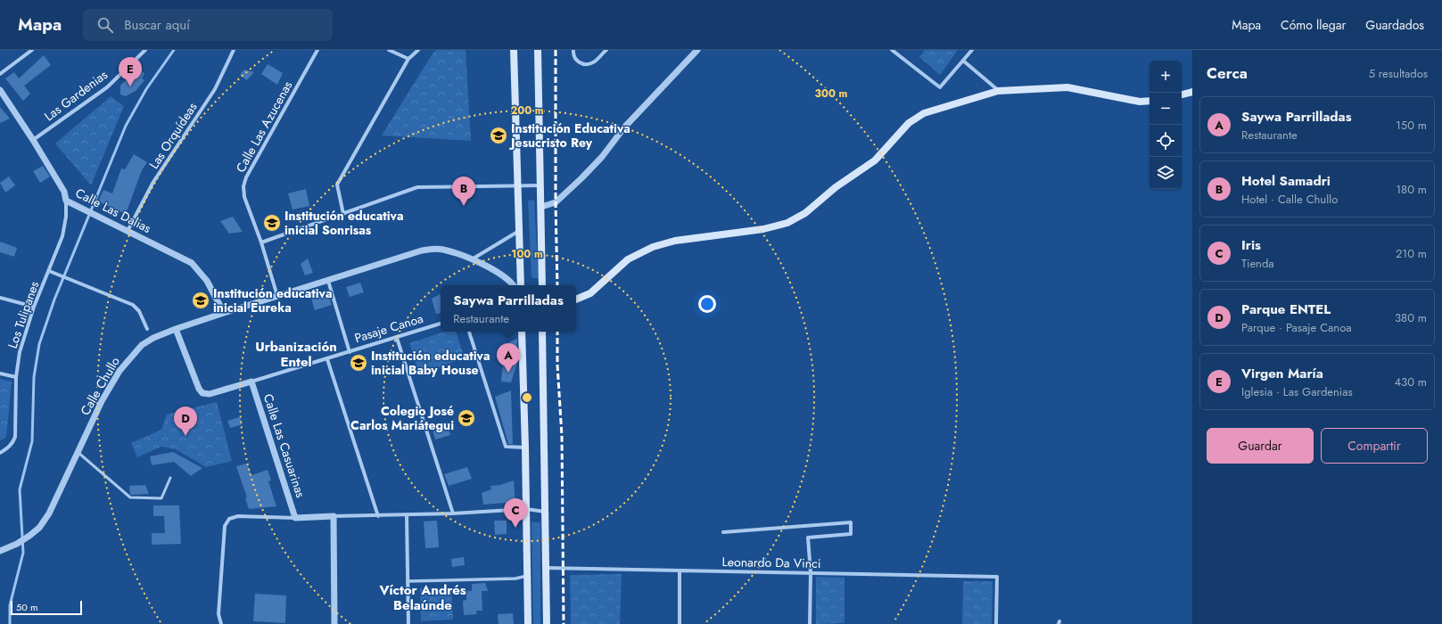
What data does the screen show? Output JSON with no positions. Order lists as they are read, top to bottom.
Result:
{
  "streets": {
    "street": [
      "Las Gardenias",
      "Calle Las Azucenas",
      "Las Orquídeas",
      "Calle Las Dalias",
      "Los Tulipanes",
      "Pasaje Canoa",
      "Calle Chullo",
      "Calle Las Casuarinas",
      "Leonardo Da Vinci"
    ]
  },
  "crossings": [
    ["Las Gardenias", "Calle Las Dalias"],
    ["Calle Las Azucenas", "Calle Chullo"],
    ["Las Orquídeas", "Calle Las Dalias"],
    ["Calle Las Dalias", "Los Tulipanes"],
    ["Calle Las Dalias", "Calle Chullo"],
    ["Pasaje Canoa", "Calle Chullo"],
    ["Pasaje Canoa", "Calle Las Casuarinas"]
  ],
  "districts": ["Urbanización Entel", "Víctor Andrés Belaúnde"],
  "places": {
    "school or university": [
      "Institución Educativa Jesucristo Rey",
      "Institución educativa inicial Sonrisas",
      "Institución educativa inicial Eureka",
      "Institución educativa inicial Baby House",
      "Colegio José Carlos Mariátegui"
    ]
  },
  "scale_bar": "50 m",
  "page": {
    "header": "Mapa",
    "search": "Buscar aquí",
    "nav": ["Mapa", "Cómo llegar", "Guardados"],
    "heading": ["Cerca", "5 resultados"],
    "pins": [
      "E",
      "B",
      "A",
      "D",
      "C"
    ],
    "map_buttons": ["+", "−"],
    "list": [
      {
        "mark": "A",
        "name": "Saywa Parrilladas",
        "note": "Restaurante",
        "value": "150 m"
      },
      {
        "mark": "B",
        "name": "Hotel Samadri",
        "note": "Hotel · Calle Chullo",
        "value": "180 m"
      },
      {
        "mark": "C",
        "name": "Iris",
        "note": "Tienda",
        "value": "210 m"
      },
      {
        "mark": "D",
        "name": "Parque ENTEL",
        "note": "Parque · Pasaje Canoa",
        "value": "380 m"
      },
      {
        "mark": "E",
        "name": "Virgen María",
        "note": "Iglesia · Las Gardenias",
        "value": "430 m"
      }
    ],
    "popup": ["Saywa Parrilladas", "Restaurante"],
    "buttons": ["Guardar", "Compartir"],
    "scale": "50 m"
  },
  "rings": ["300 m", "200 m", "100 m"]
}
